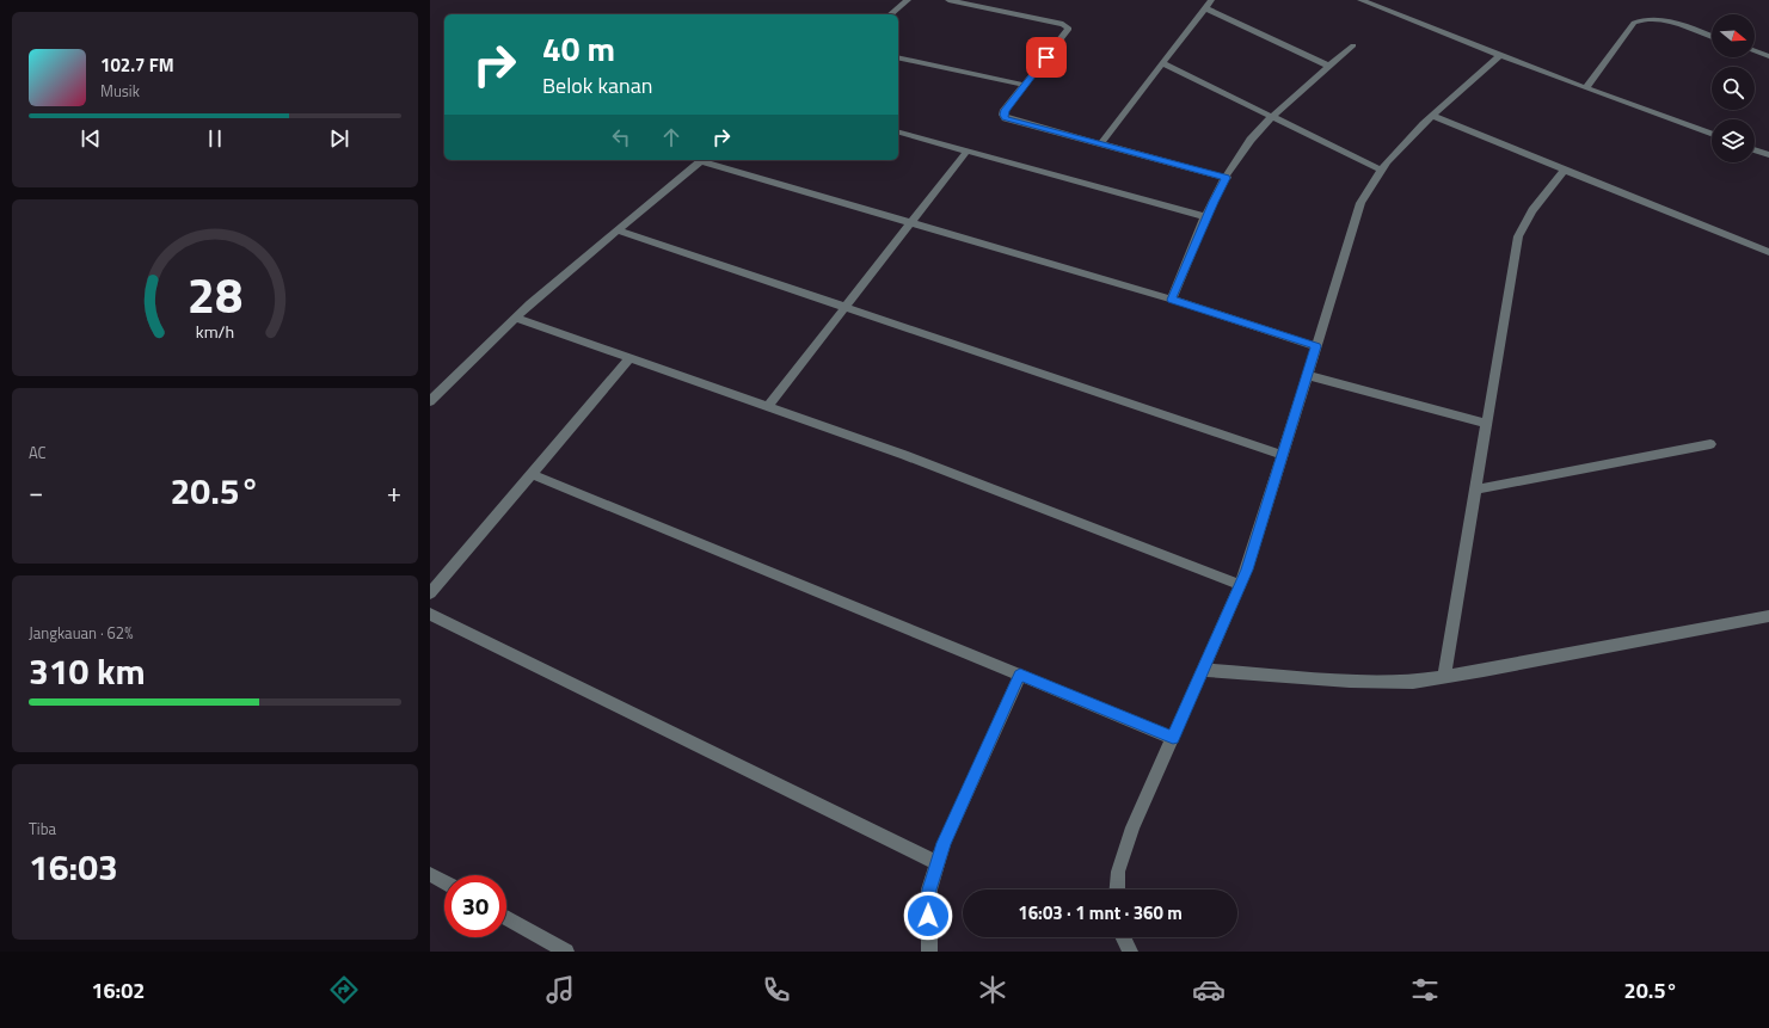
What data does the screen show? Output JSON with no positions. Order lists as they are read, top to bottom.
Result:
{
  "north": "right",
  "page": {
    "turn": ["40 m", "Belok kanan"],
    "song": ["102.7 FM", "Musik"],
    "tile": [
      "AC",
      ["Jangkauan · 62%", "310 km"],
      ["Tiba", "16:03"]
    ],
    "heat": ["−", "20.5°", "+"],
    "limit": "30",
    "trip": "16:03 · 1 mnt · 360 m",
    "tabs": ["16:02", "20.5°"],
    "gauge": ["28", "km/h"]
  }
}
